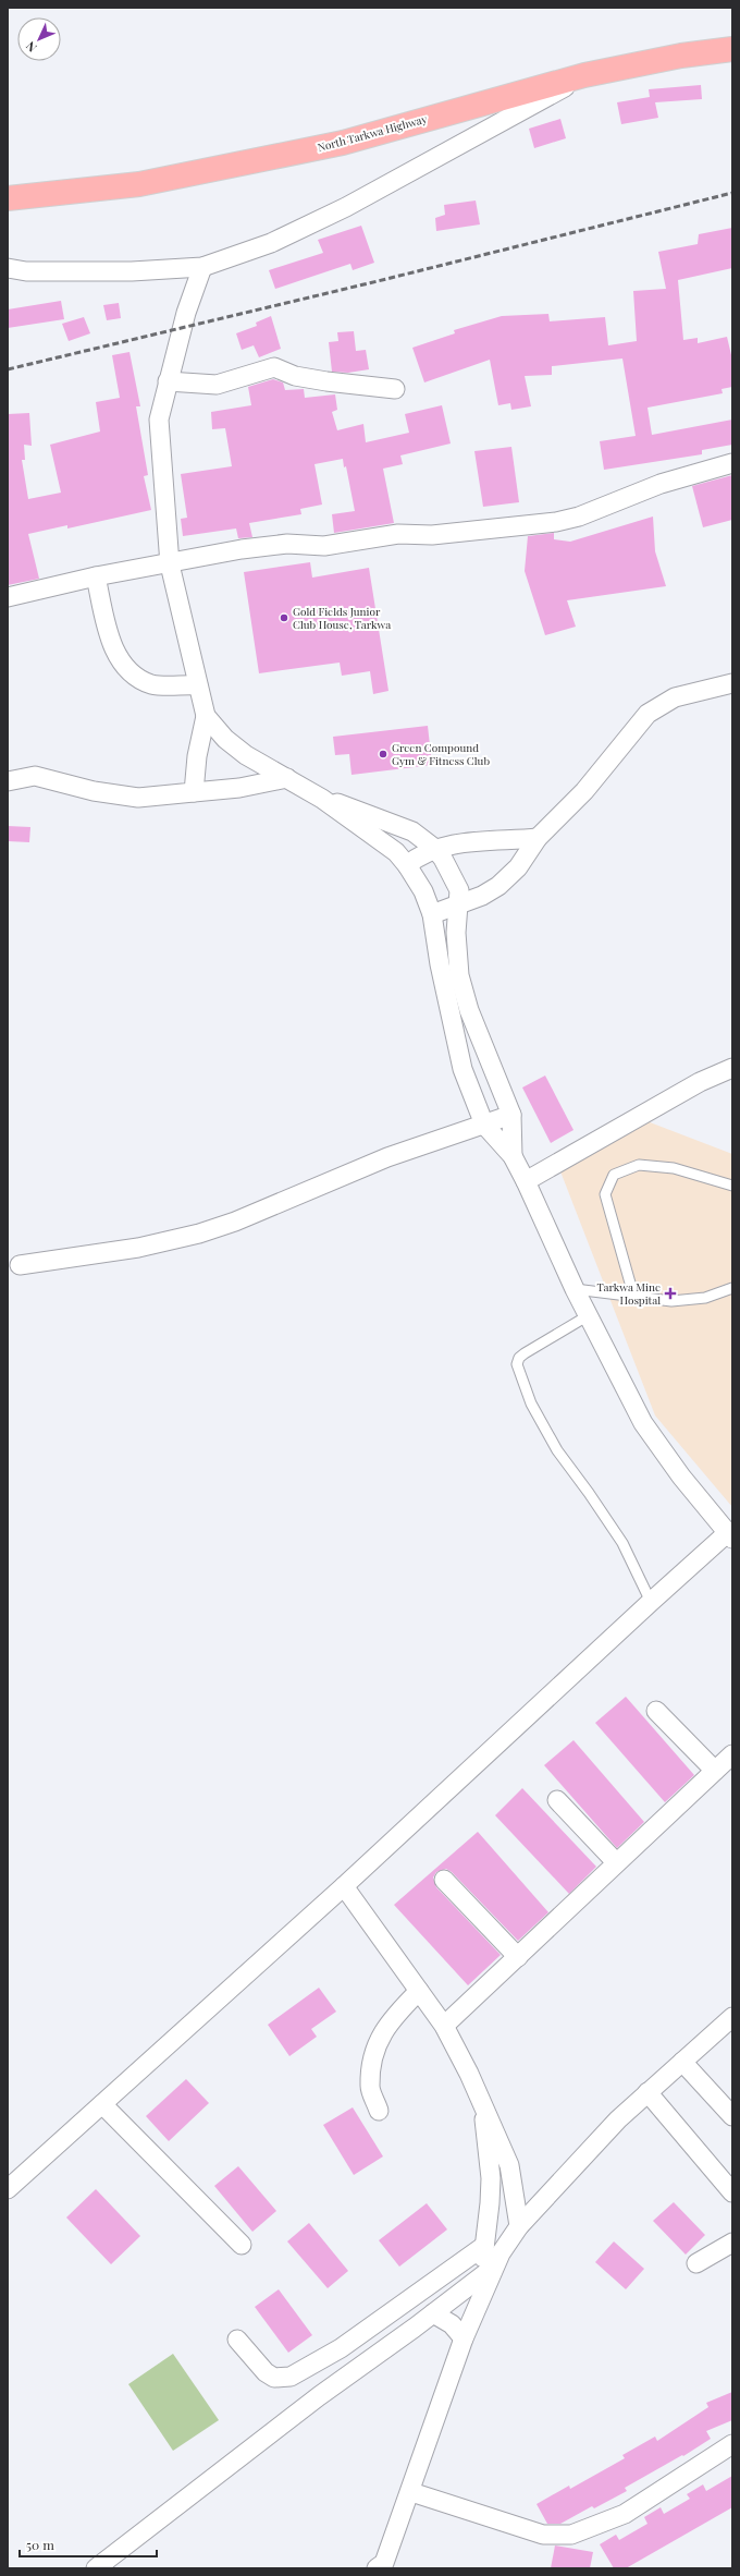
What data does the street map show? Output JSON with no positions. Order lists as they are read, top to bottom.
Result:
{
  "streets": {
    "main road": ["North Tarkwa Highway"]
  },
  "places": {
    "other": ["Gold Fields Junior Club House, Tarkwa", "Green Compound Gym & Fitness Club"],
    "health": ["Tarkwa Mine Hospital"]
  },
  "scale_bar": "50 m",
  "north": "bottom left"
}
